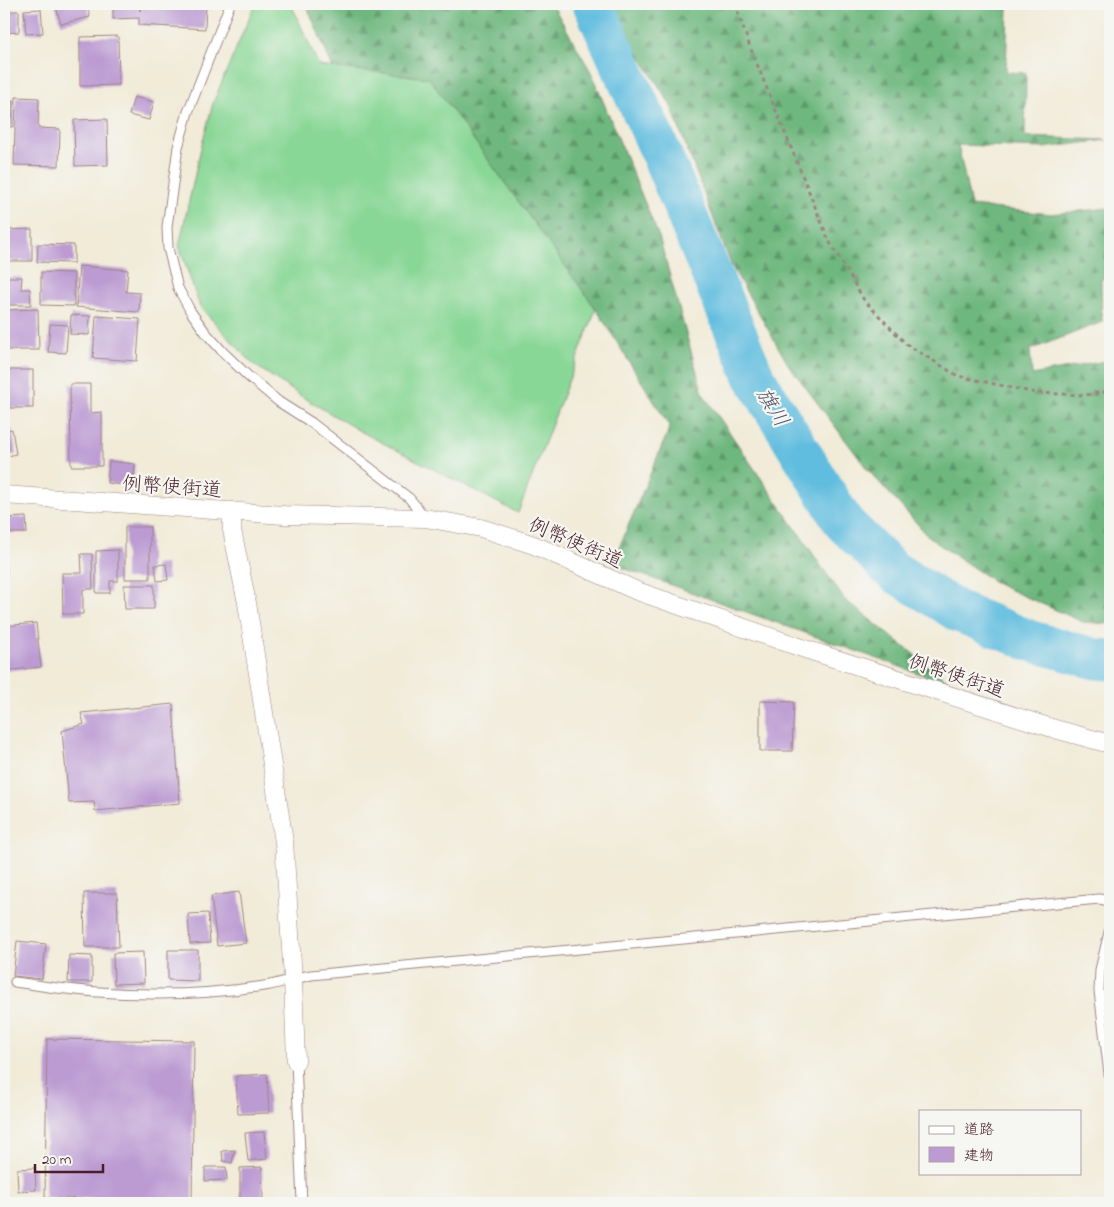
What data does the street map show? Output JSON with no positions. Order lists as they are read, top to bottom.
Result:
{
  "streets": {
    "street": ["例幣使街道"]
  },
  "water": ["旗川"],
  "legend": ["道路", "建物"],
  "scale_bar": "20 m"
}
